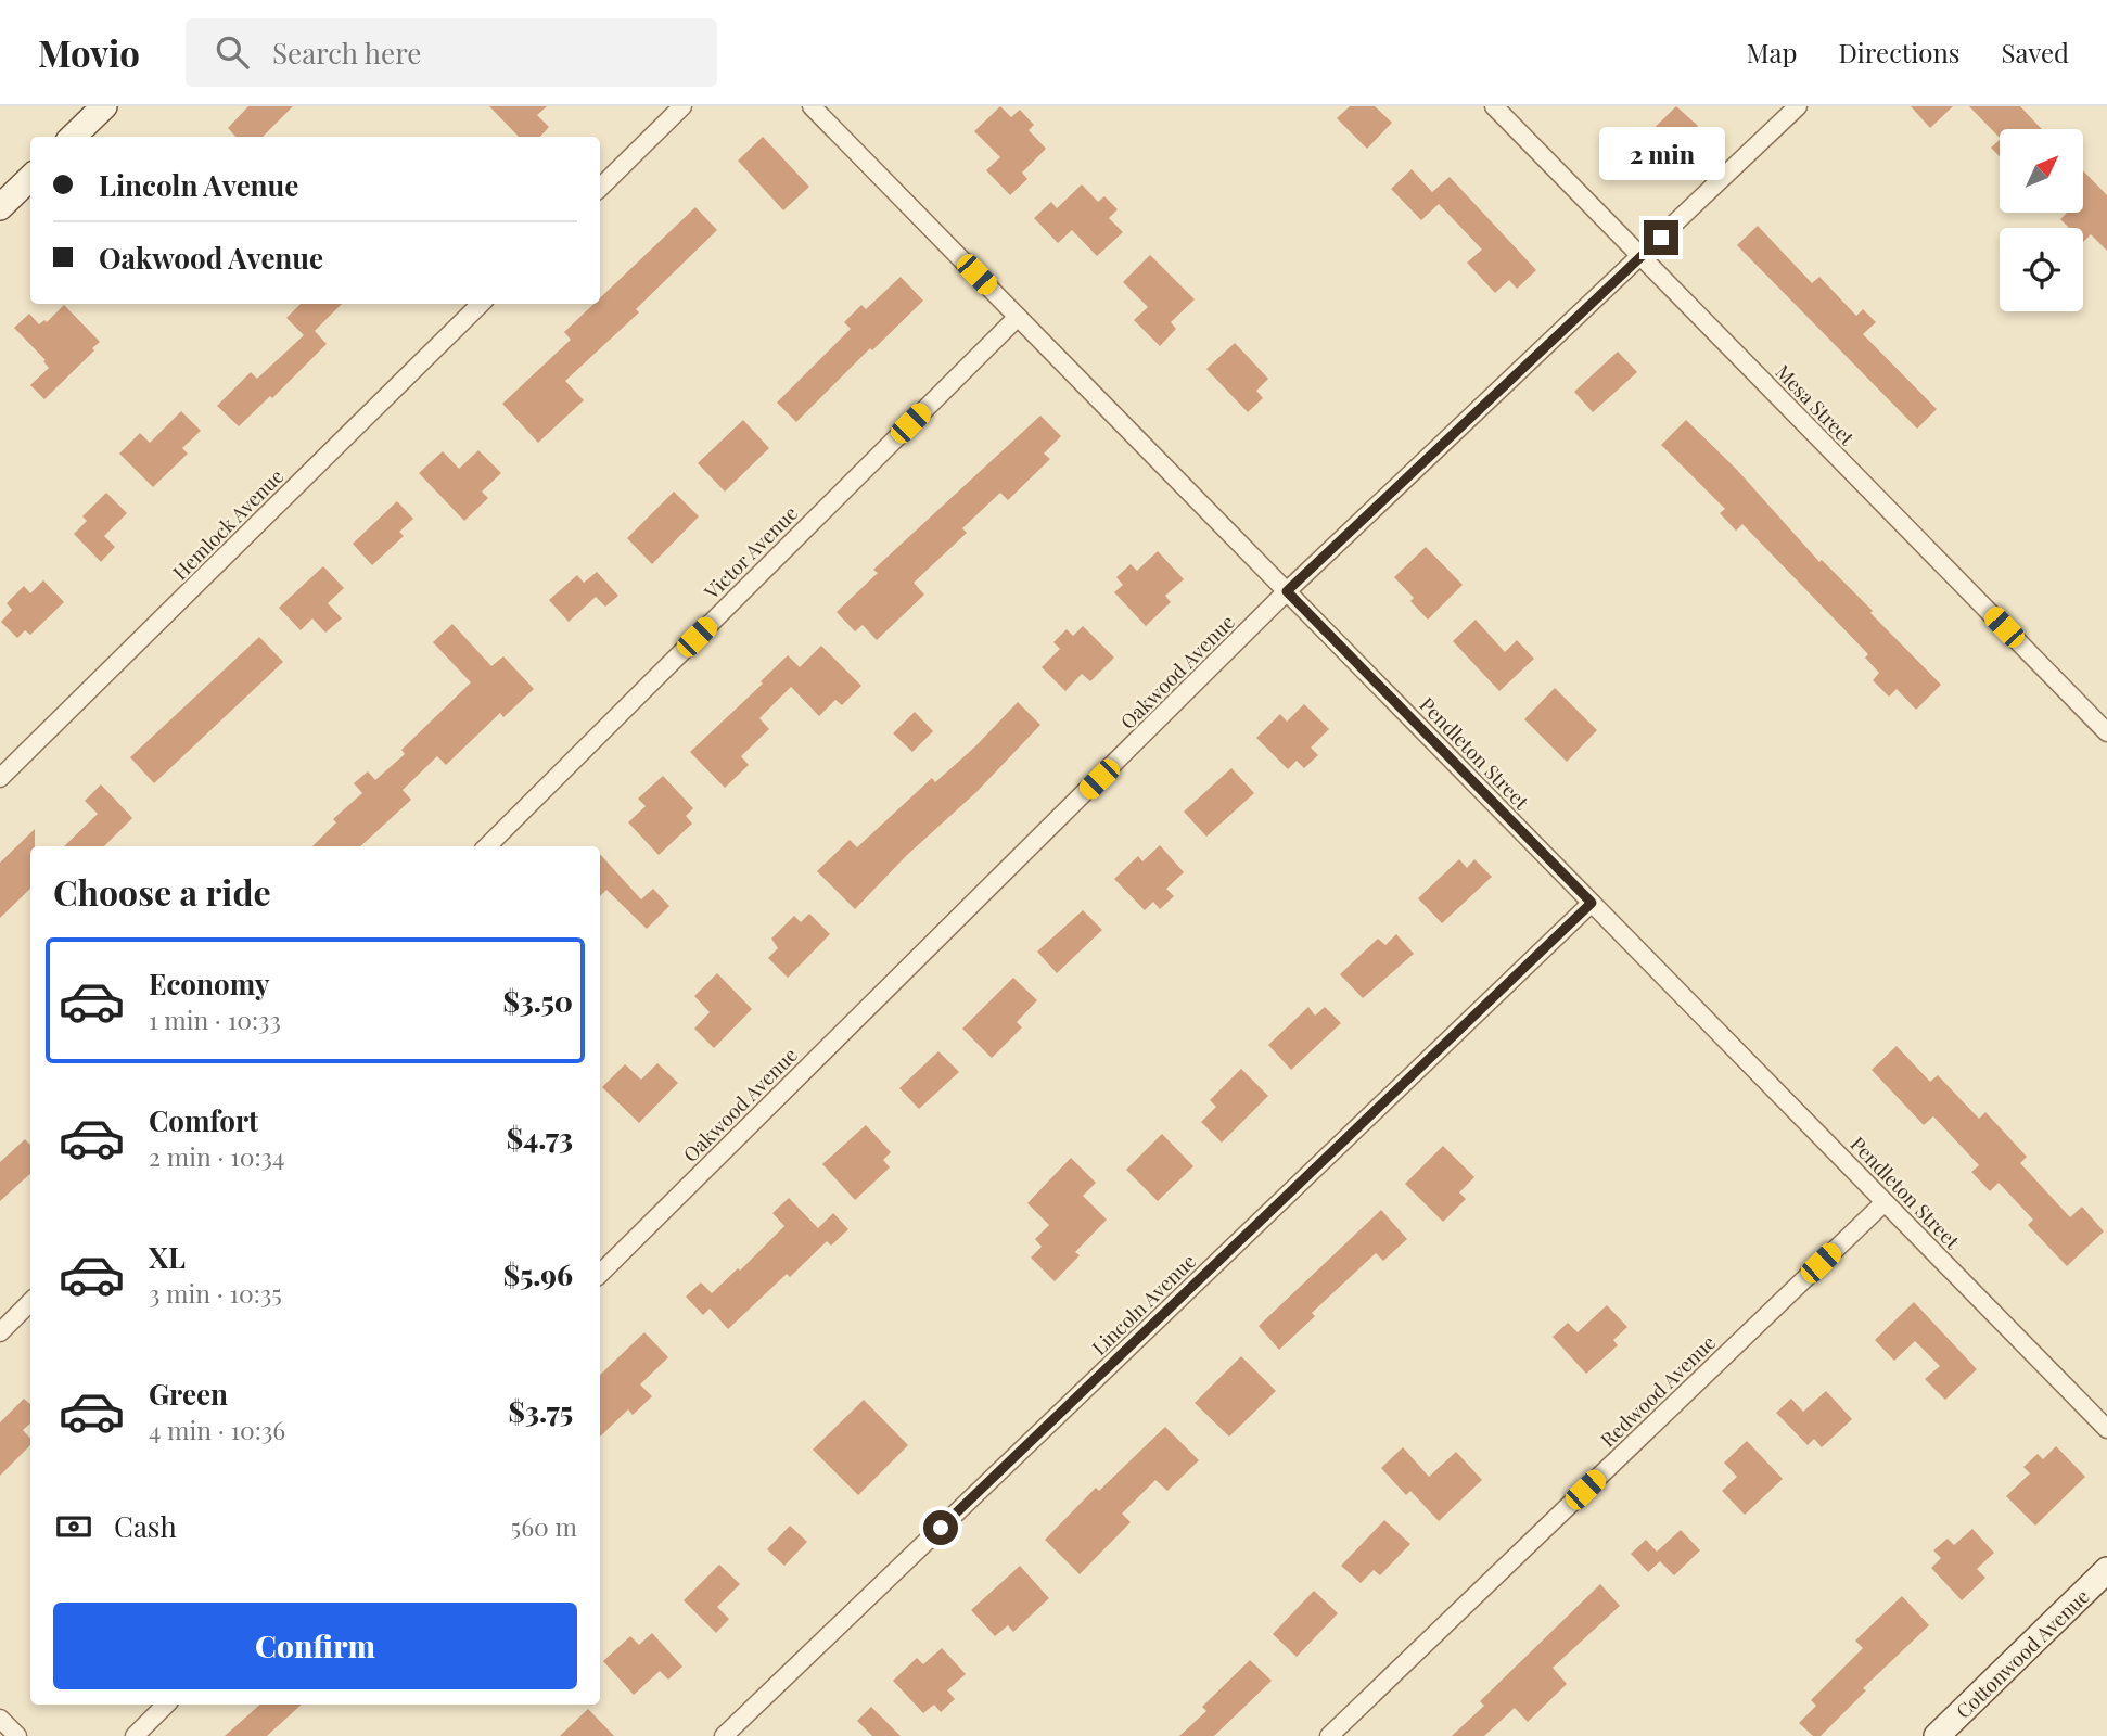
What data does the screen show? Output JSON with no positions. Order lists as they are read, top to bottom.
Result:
{
  "streets": {
    "street": [
      "Mesa Street",
      "Hemlock Avenue",
      "Victor Avenue",
      "Oakwood Avenue",
      "Pendleton Street",
      "Lincoln Avenue",
      "Redwood Avenue",
      "Cottonwood Avenue"
    ]
  },
  "crossings": [
    ["Mesa Street", "Oakwood Avenue"],
    ["Victor Avenue", "Pendleton Street"],
    ["Oakwood Avenue", "Pendleton Street"],
    ["Pendleton Street", "Lincoln Avenue"],
    ["Pendleton Street", "Redwood Avenue"]
  ],
  "north": "top right",
  "page": {
    "header": "Movio",
    "search": "Search here",
    "nav": ["Map", "Directions", "Saved"],
    "bubble": "2 min",
    "banner": ["Lincoln Avenue", "Oakwood Avenue"],
    "heading": "Choose a ride",
    "list": [
      {
        "name": "Economy",
        "note": "1 min · 10:33",
        "value": "$3.50"
      },
      {
        "name": "Comfort",
        "note": "2 min · 10:34",
        "value": "$4.73"
      },
      {
        "name": "XL",
        "note": "3 min · 10:35",
        "value": "$5.96"
      },
      {
        "name": "Green",
        "note": "4 min · 10:36",
        "value": "$3.75"
      }
    ],
    "pay": ["Cash", "560 m"],
    "buttons": "Confirm"
  }
}
